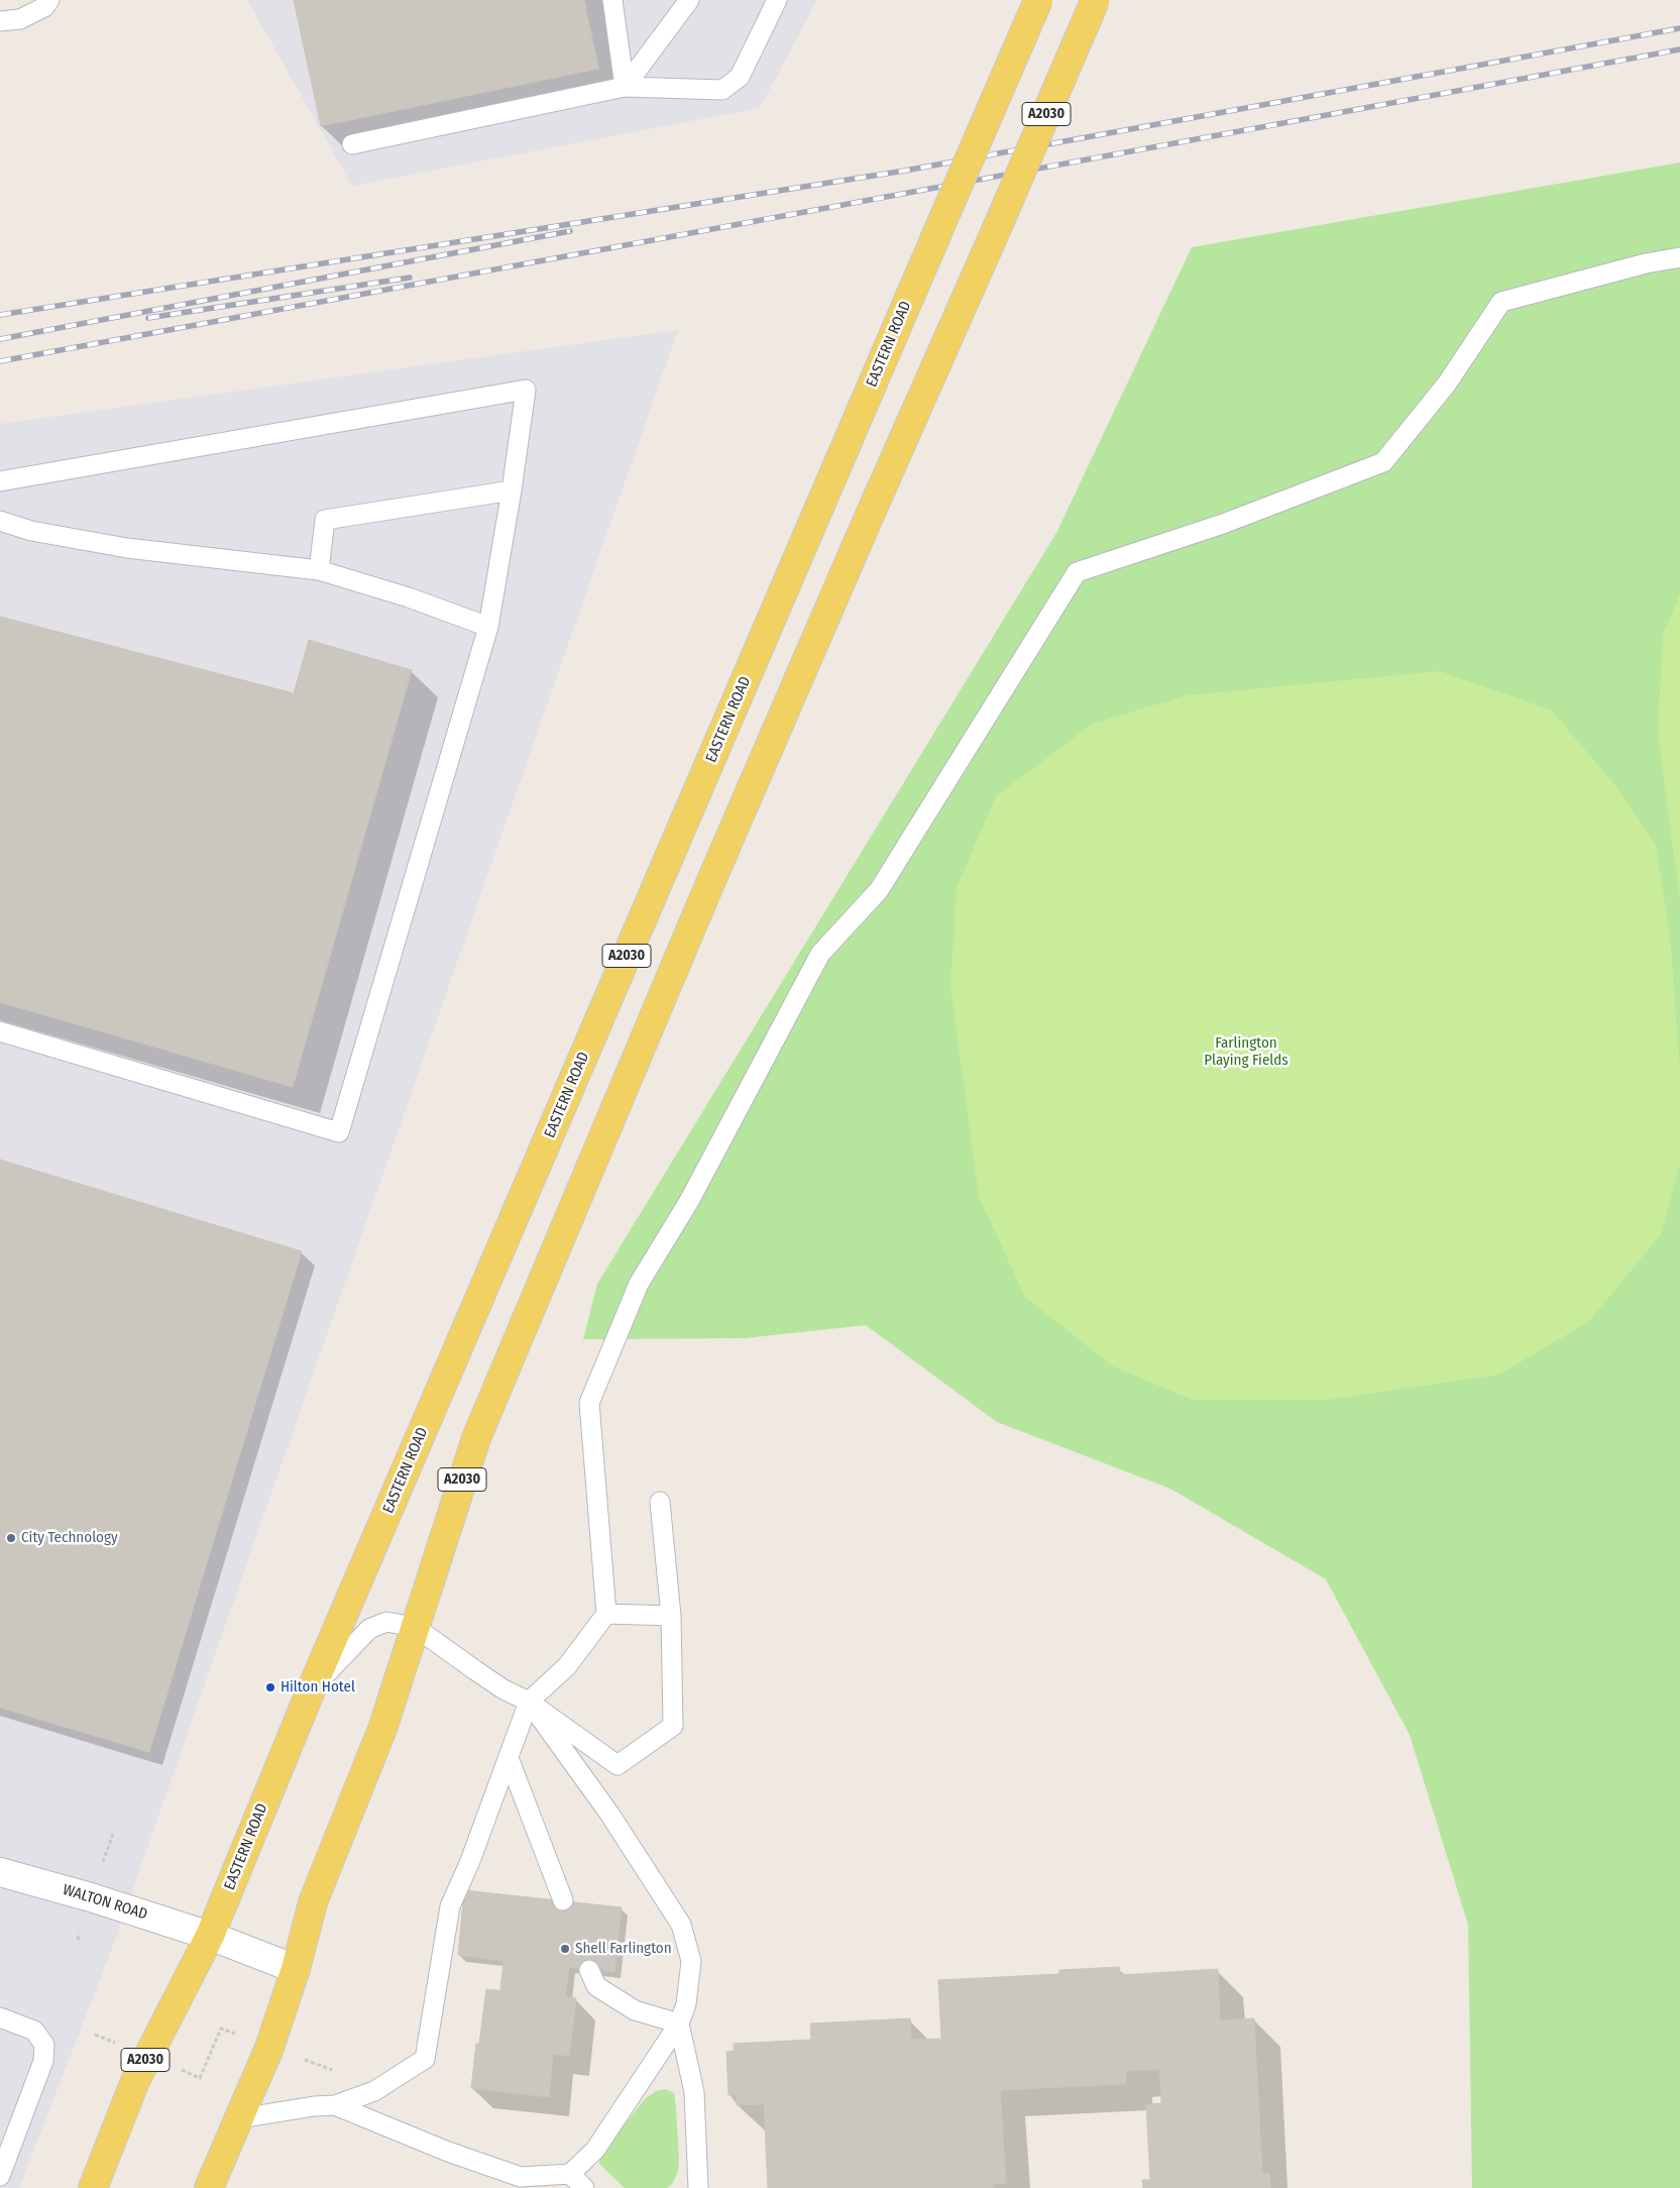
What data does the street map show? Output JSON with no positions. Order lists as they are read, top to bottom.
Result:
{
  "streets": {
    "main road": ["A2030", "EASTERN ROAD"],
    "street": ["WALTON ROAD"]
  },
  "crossings": [
    ["A2030", "WALTON ROAD"],
    ["EASTERN ROAD", "WALTON ROAD"]
  ],
  "parks": ["Farlington Playing Fields"],
  "places": ["City Technology", "Hilton Hotel", "Shell Farlington"]
}
